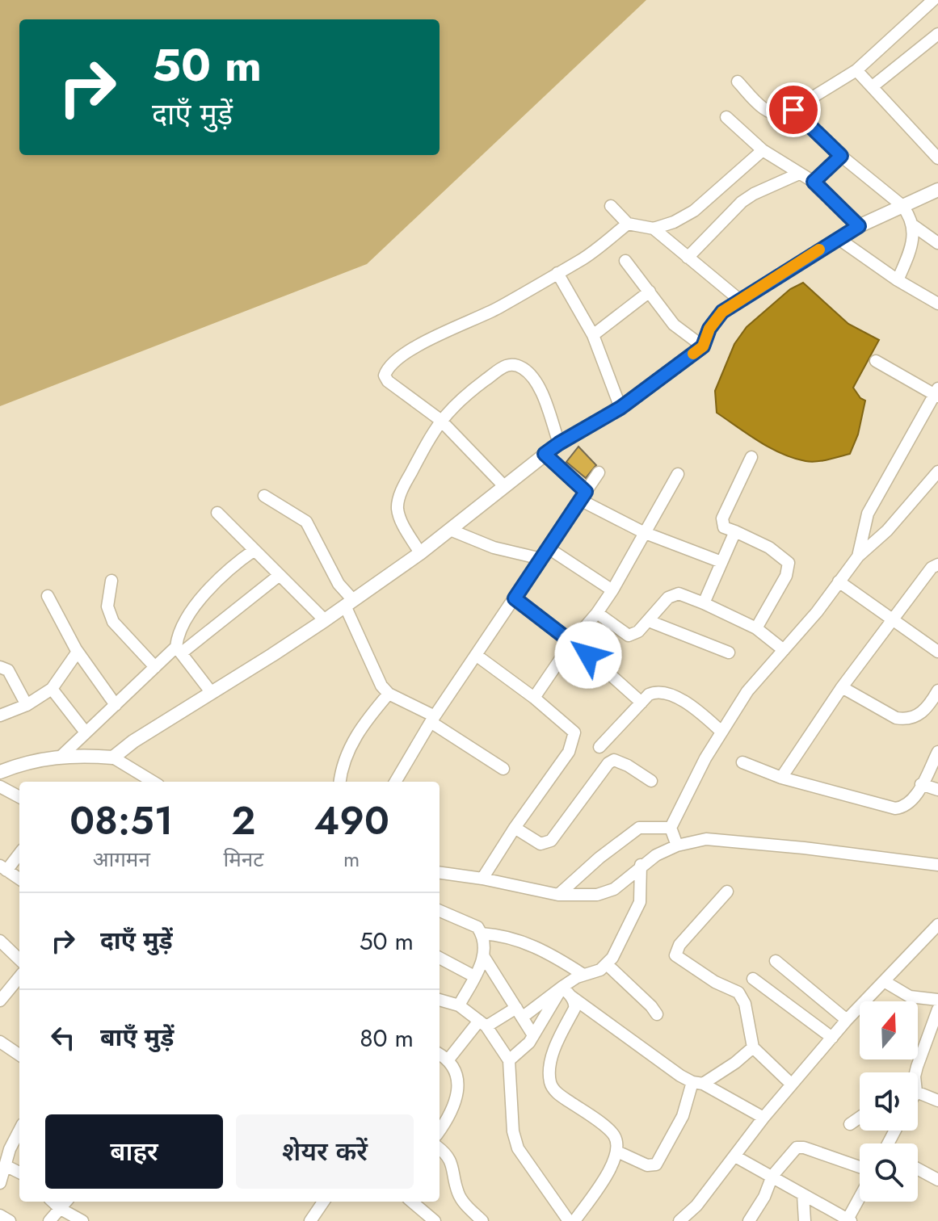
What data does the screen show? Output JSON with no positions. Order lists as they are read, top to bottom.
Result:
{
  "north": "top",
  "page": {
    "turn": ["50 m", "दाएँ मुड़ें"],
    "eta": [
      "08:51",
      "आगमन",
      "2",
      "मिनट",
      "490",
      "m"
    ],
    "list": [
      {
        "name": "दाएँ मुड़ें",
        "value": "50 m"
      },
      {
        "name": "बाएँ मुड़ें",
        "value": "80 m"
      }
    ],
    "buttons": ["बाहर", "शेयर करें"]
  }
}
